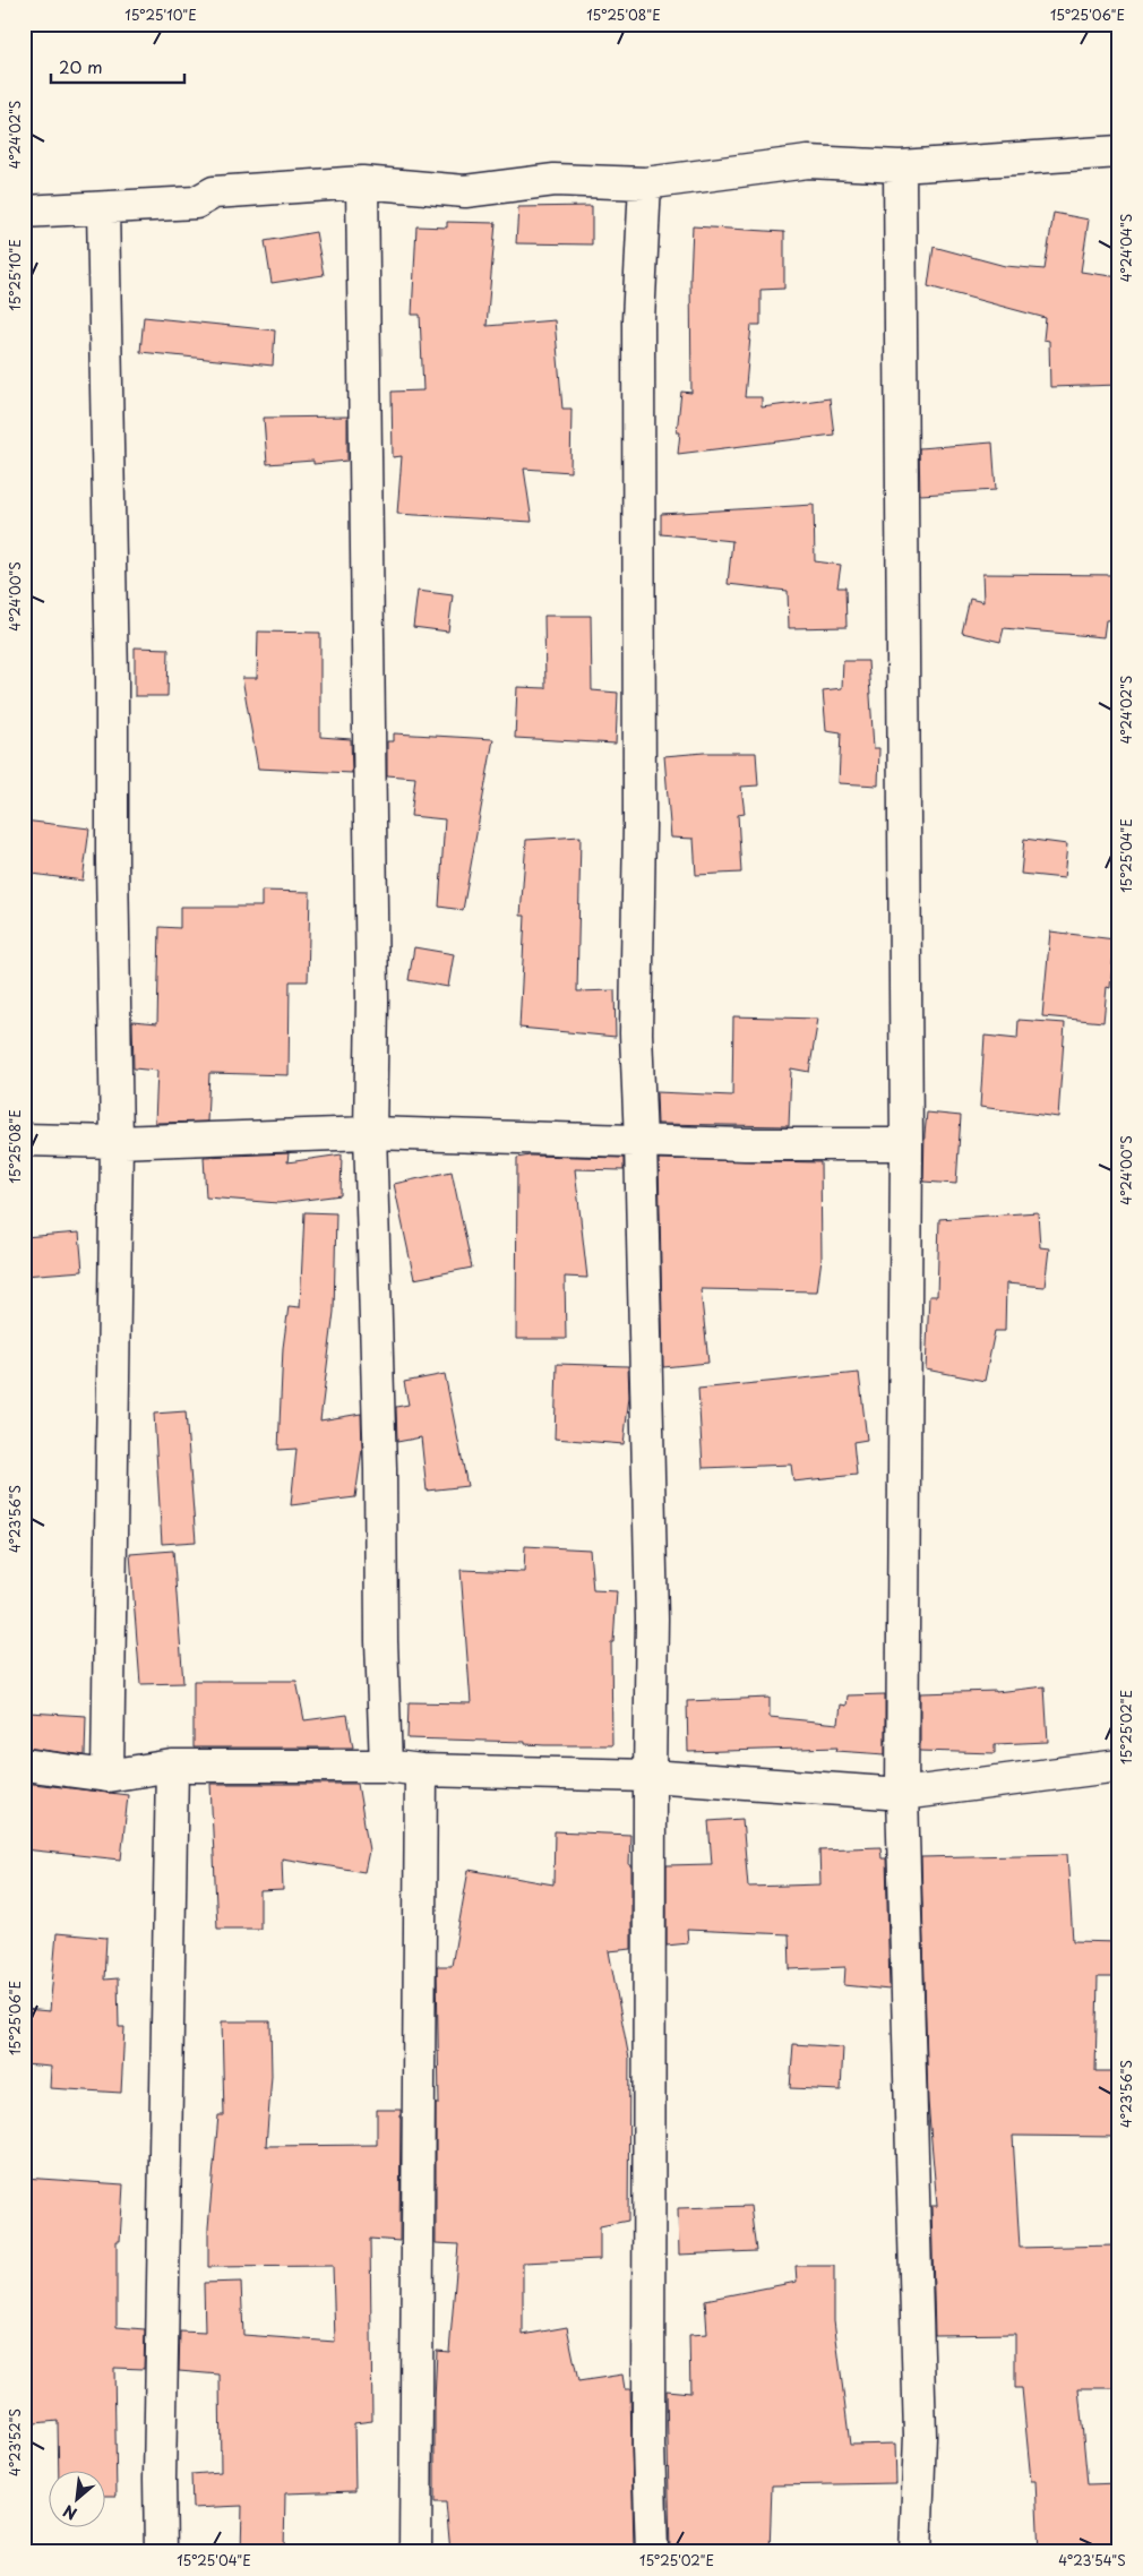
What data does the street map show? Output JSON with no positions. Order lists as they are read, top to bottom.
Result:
{
  "scale_bar": "20 m",
  "north": "bottom left",
  "coordinates": [
    "15°25'10\"E",
    "15°25'08\"E",
    "15°25'06\"E",
    "4°24'02\"S",
    "4°24'04\"S",
    "4°24'00\"S",
    "15°25'04\"E",
    "4°23'56\"S",
    "15°25'02\"E",
    "4°23'52\"S",
    "4°23'54\"S"
  ]
}
